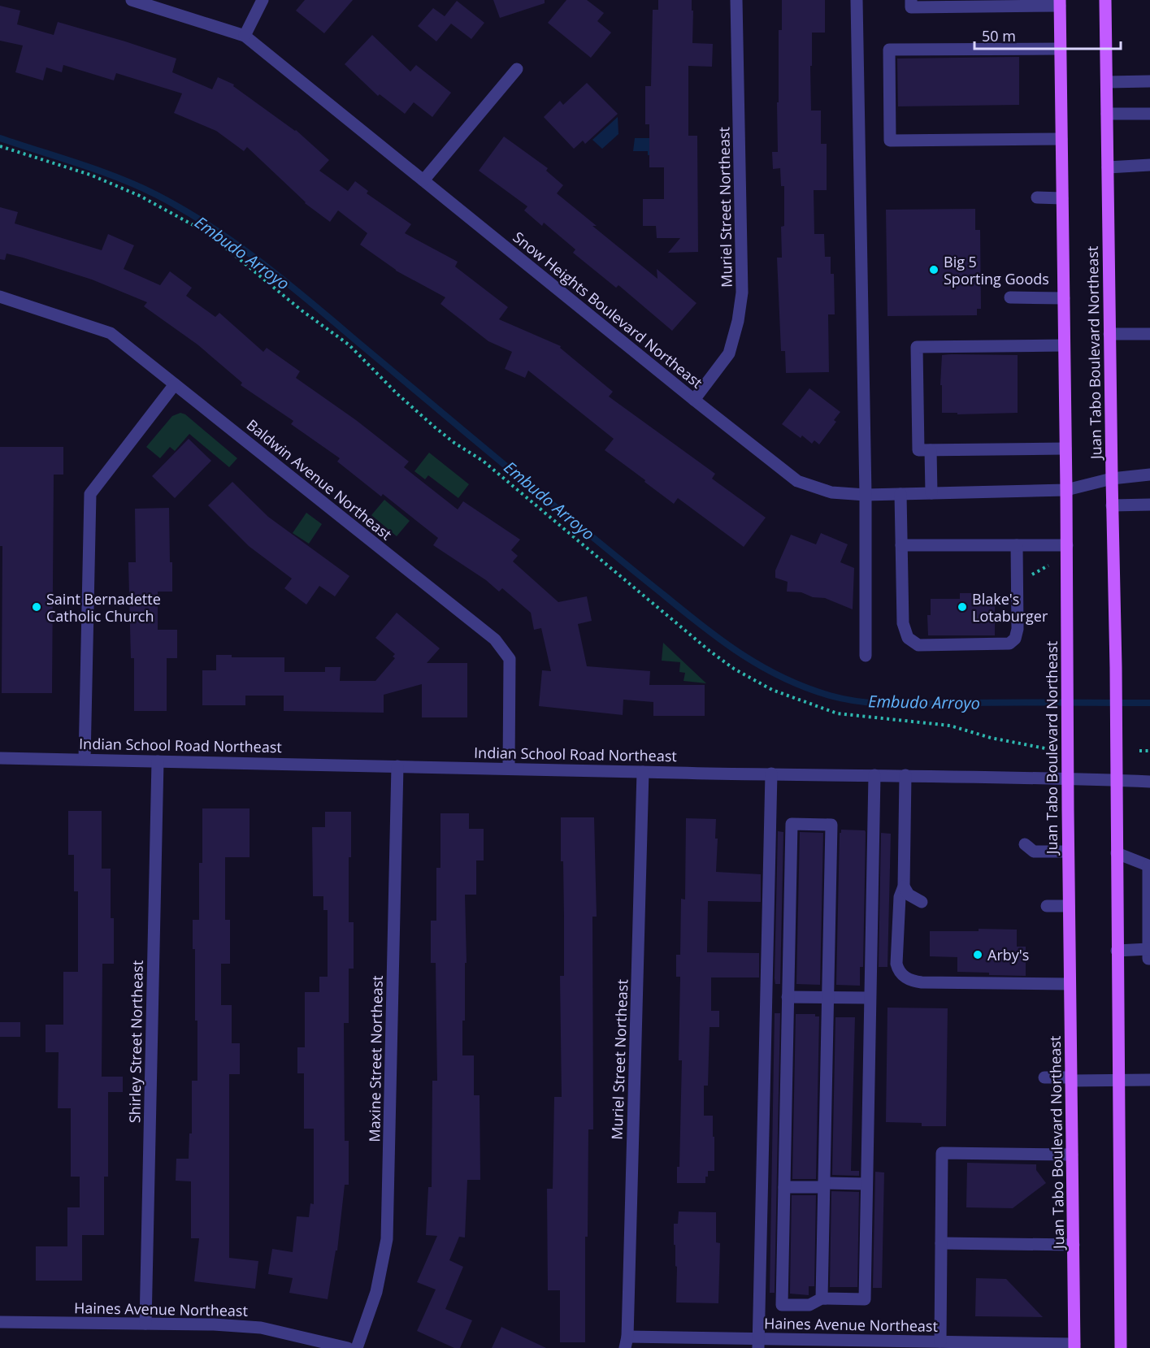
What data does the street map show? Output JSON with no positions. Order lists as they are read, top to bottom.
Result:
{
  "streets": {
    "main road": ["Juan Tabo Boulevard Northeast"],
    "street": [
      "Muriel Street Northeast",
      "Snow Heights Boulevard Northeast",
      "Baldwin Avenue Northeast",
      "Indian School Road Northeast",
      "Shirley Street Northeast",
      "Maxine Street Northeast",
      "Haines Avenue Northeast"
    ]
  },
  "crossings": [
    ["Muriel Street Northeast", "Snow Heights Boulevard Northeast"],
    ["Muriel Street Northeast", "Indian School Road Northeast"],
    ["Muriel Street Northeast", "Haines Avenue Northeast"],
    ["Snow Heights Boulevard Northeast", "Juan Tabo Boulevard Northeast"],
    ["Juan Tabo Boulevard Northeast", "Indian School Road Northeast"],
    ["Juan Tabo Boulevard Northeast", "Haines Avenue Northeast"],
    ["Baldwin Avenue Northeast", "Indian School Road Northeast"],
    ["Indian School Road Northeast", "Shirley Street Northeast"],
    ["Indian School Road Northeast", "Maxine Street Northeast"],
    ["Shirley Street Northeast", "Haines Avenue Northeast"]
  ],
  "water": ["Embudo Arroyo"],
  "places": [
    "Big 5 Sporting Goods",
    "Saint Bernadette Catholic Church",
    "Blake's Lotaburger",
    "Arby's"
  ],
  "scale_bar": "50 m"
}
